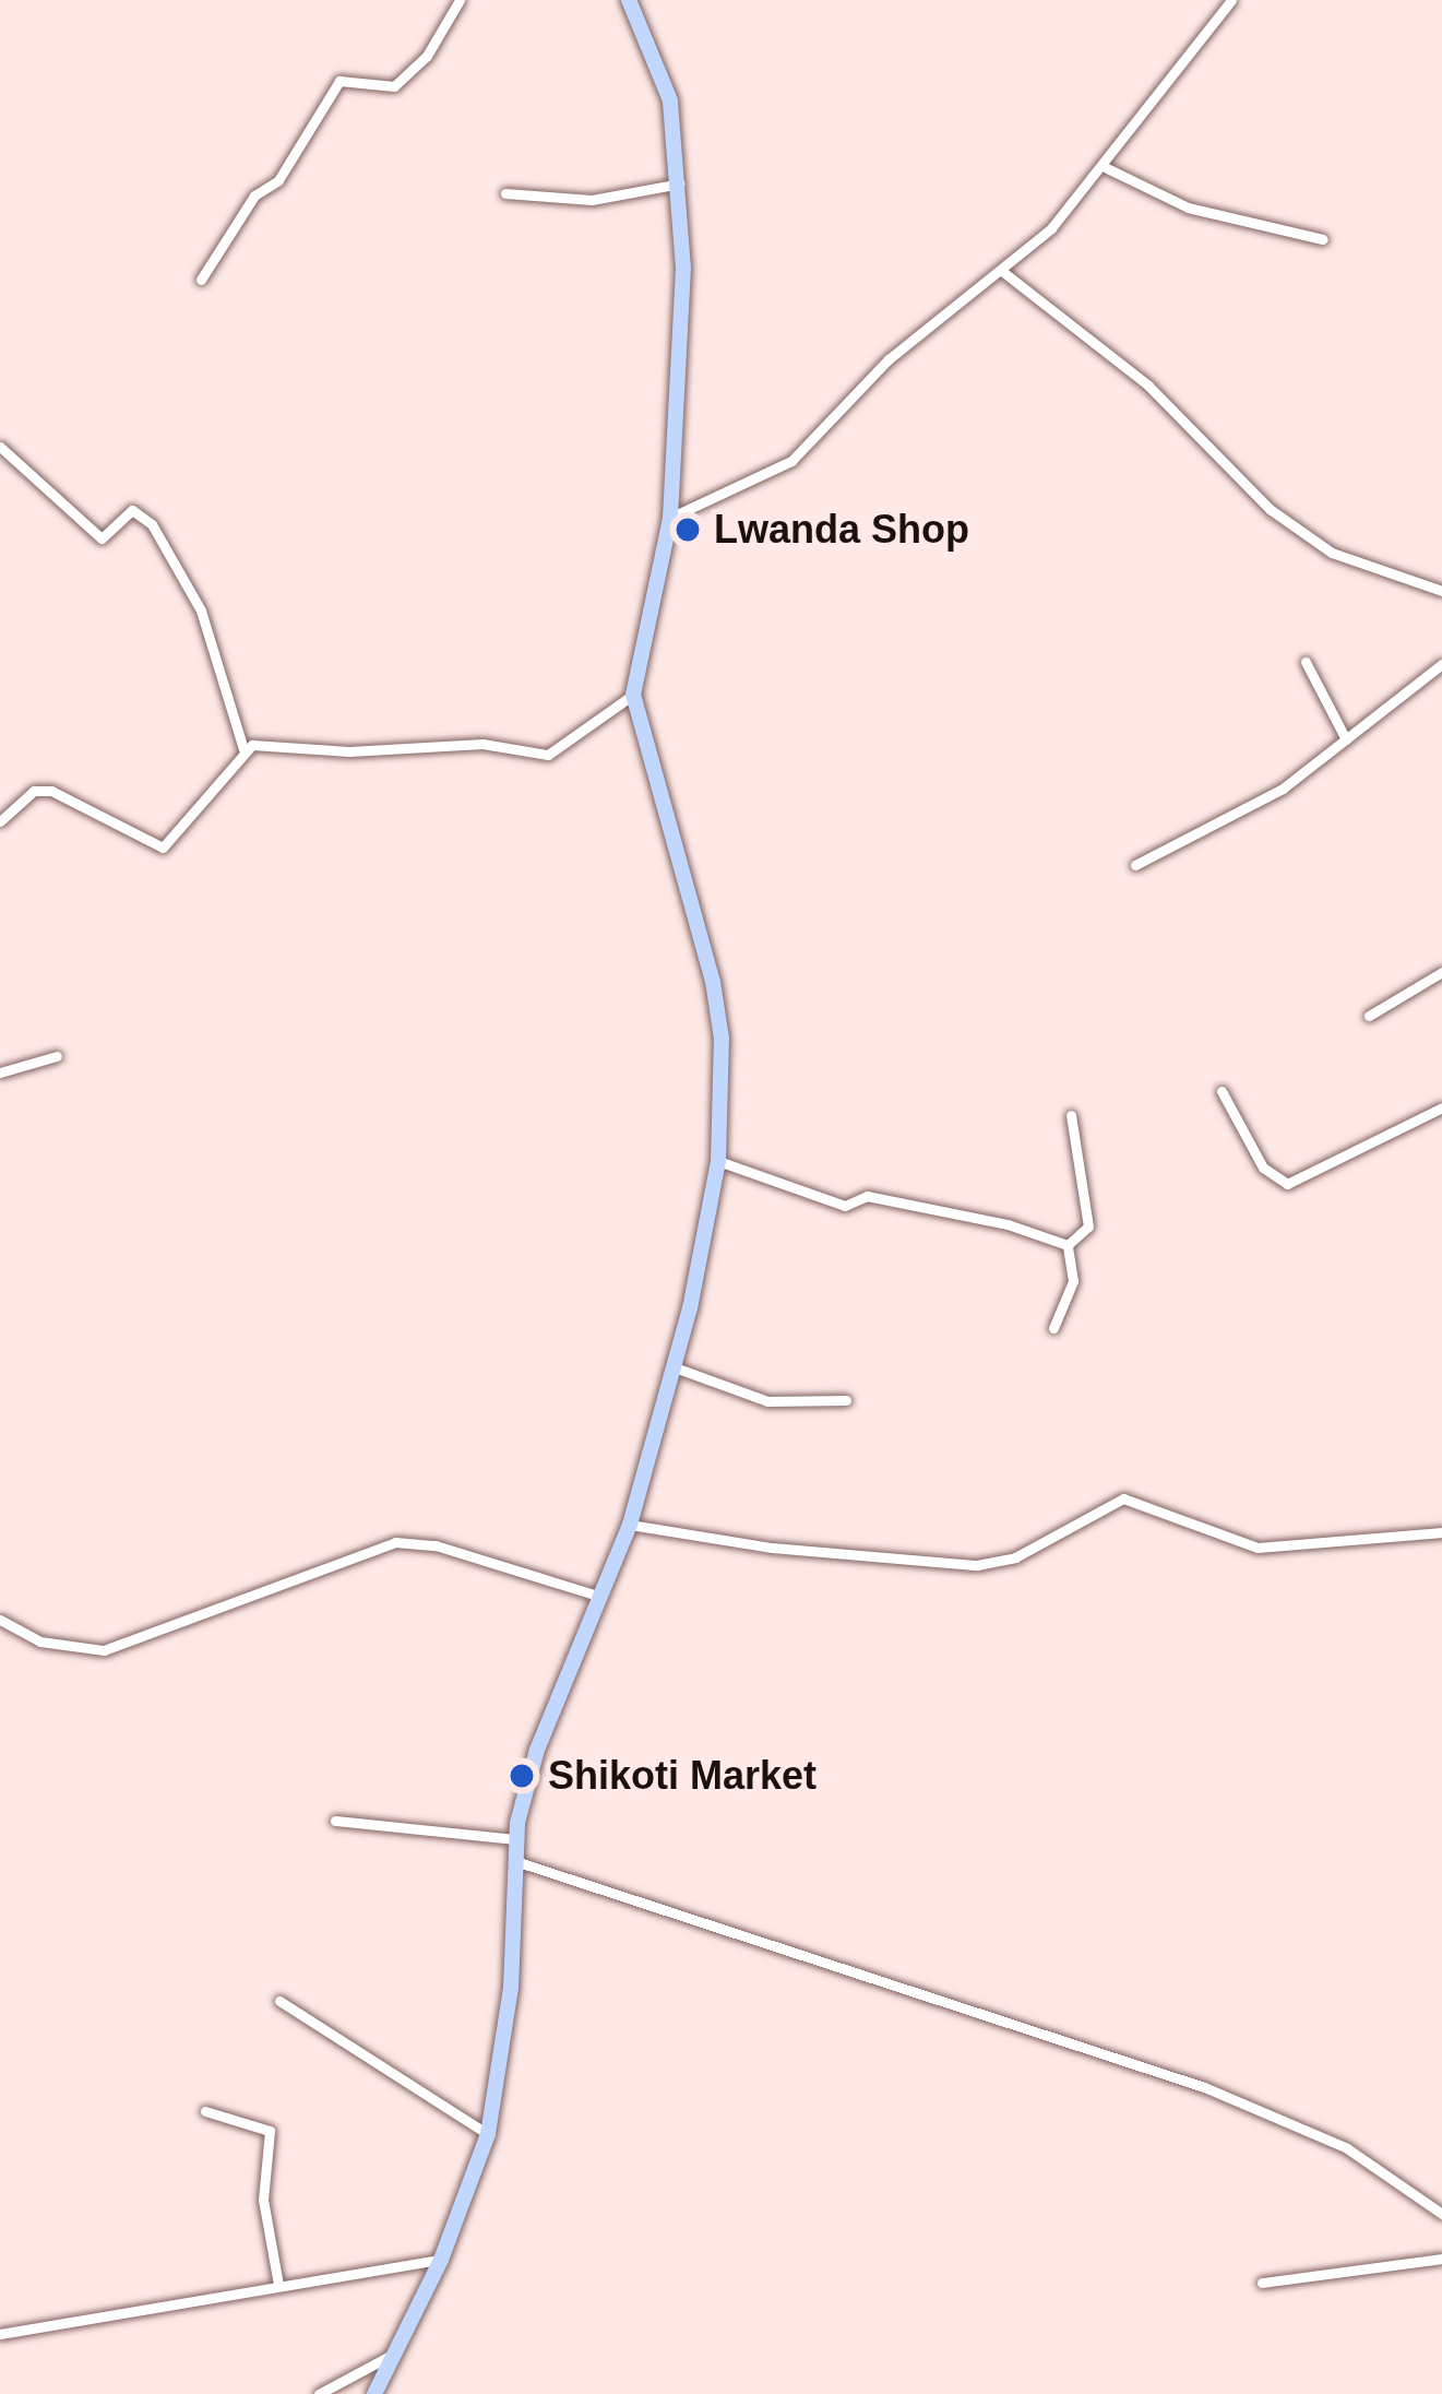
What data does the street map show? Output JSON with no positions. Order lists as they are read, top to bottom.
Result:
{
  "places": ["Lwanda Shop", "Shikoti Market"]
}
